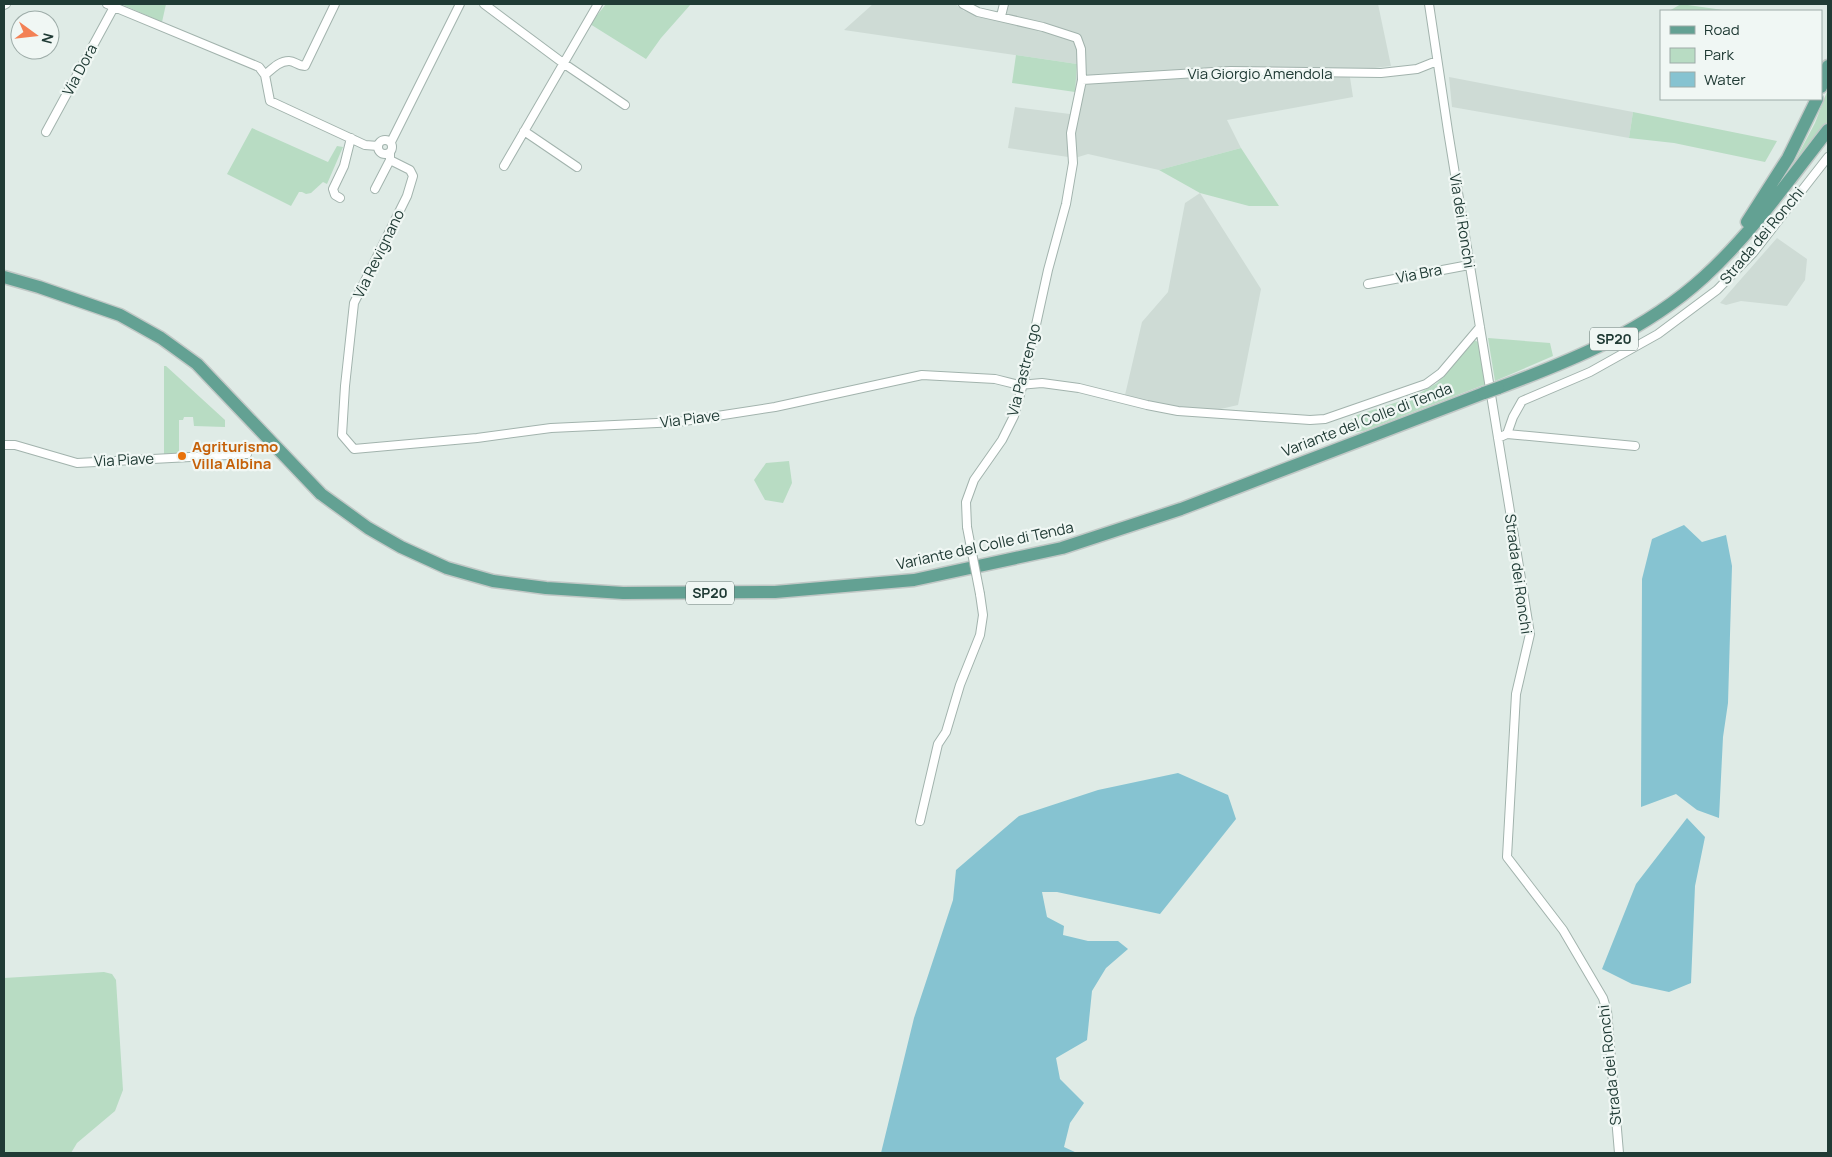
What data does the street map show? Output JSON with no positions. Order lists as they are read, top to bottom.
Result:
{
  "streets": {
    "main road": ["SP20", "Variante del Colle di Tenda"],
    "street": [
      "Via Dora",
      "Via Giorgio Amendola",
      "Via dei Ronchi",
      "Strada dei Ronchi",
      "Via Revignano",
      "Via Bra",
      "Via Pastrengo",
      "Via Piave"
    ]
  },
  "crossings": [
    ["Via Giorgio Amendola", "Via dei Ronchi"],
    ["Via Giorgio Amendola", "Via Pastrengo"],
    ["Via dei Ronchi", "Strada dei Ronchi"],
    ["Via dei Ronchi", "Via Bra"],
    ["Via dei Ronchi", "Via Piave"],
    ["Via Revignano", "Via Piave"],
    ["SP20", "Variante del Colle di Tenda"],
    ["Via Pastrengo", "Via Piave"]
  ],
  "places": ["Agriturismo Villa Albina"],
  "legend": ["Road", "Park", "Water"],
  "north": "right"
}
